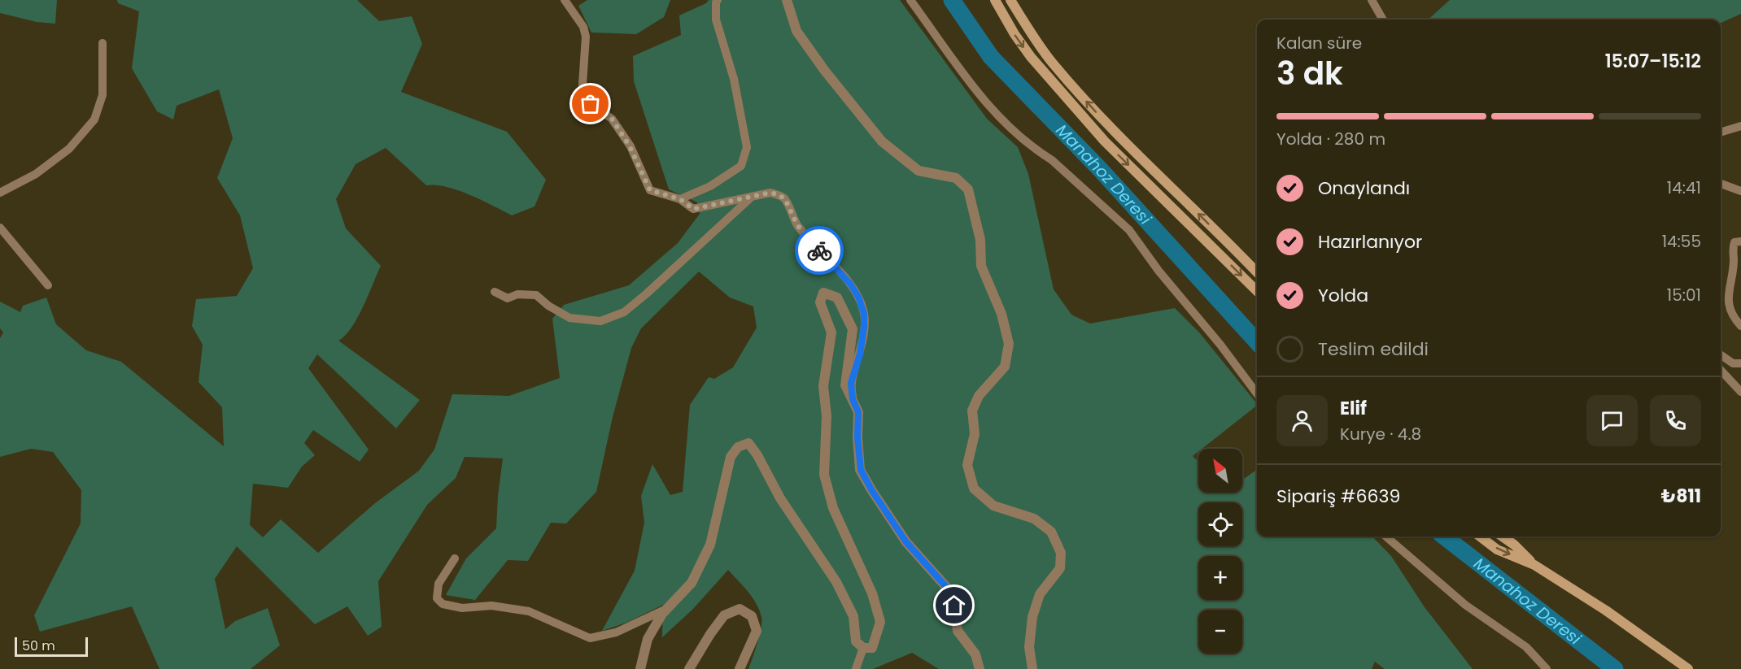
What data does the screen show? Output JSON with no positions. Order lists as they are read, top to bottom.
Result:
{
  "water": ["Manahoz Deresi"],
  "scale_bar": "50 m",
  "north": "top left",
  "page": {
    "heading": ["3 dk", "Kalan süre", "15:07–15:12"],
    "panel": [
      "Elif",
      "Kurye · 4.8",
      "Sipariş #6639",
      "₺811"
    ],
    "bar": "Yolda · 280 m",
    "list": [
      ["Onaylandı", "14:41"],
      ["Hazırlanıyor", "14:55"],
      ["Yolda", "15:01"],
      "Teslim edildi"
    ],
    "map_buttons": ["+", "−"],
    "scale": "50 m"
  }
}
